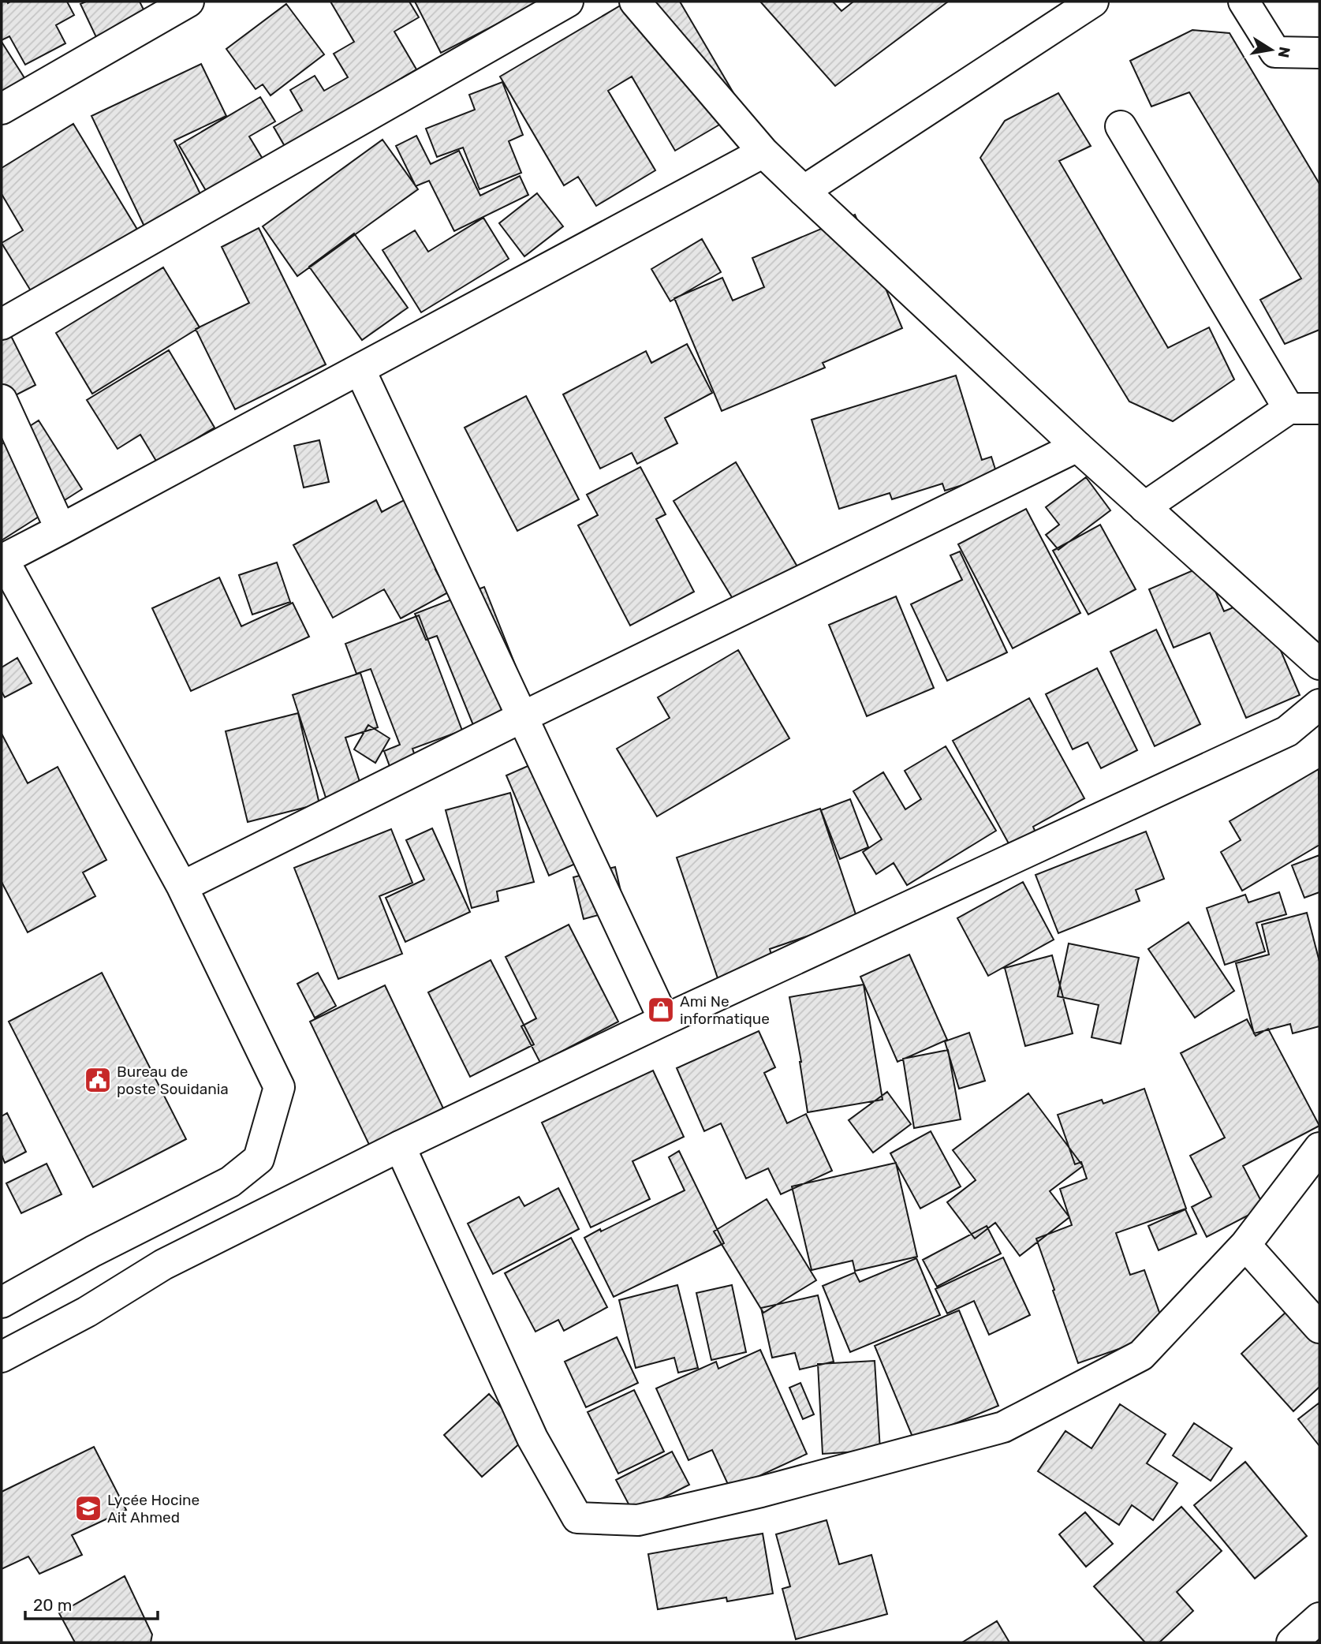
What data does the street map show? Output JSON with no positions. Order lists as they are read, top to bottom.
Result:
{
  "places": {
    "shop": ["Ami Ne informatique"],
    "public building": ["Bureau de poste Souidania"],
    "school or university": ["Lycée Hocine Ait Ahmed"]
  },
  "scale_bar": "20 m",
  "north": "right"
}
